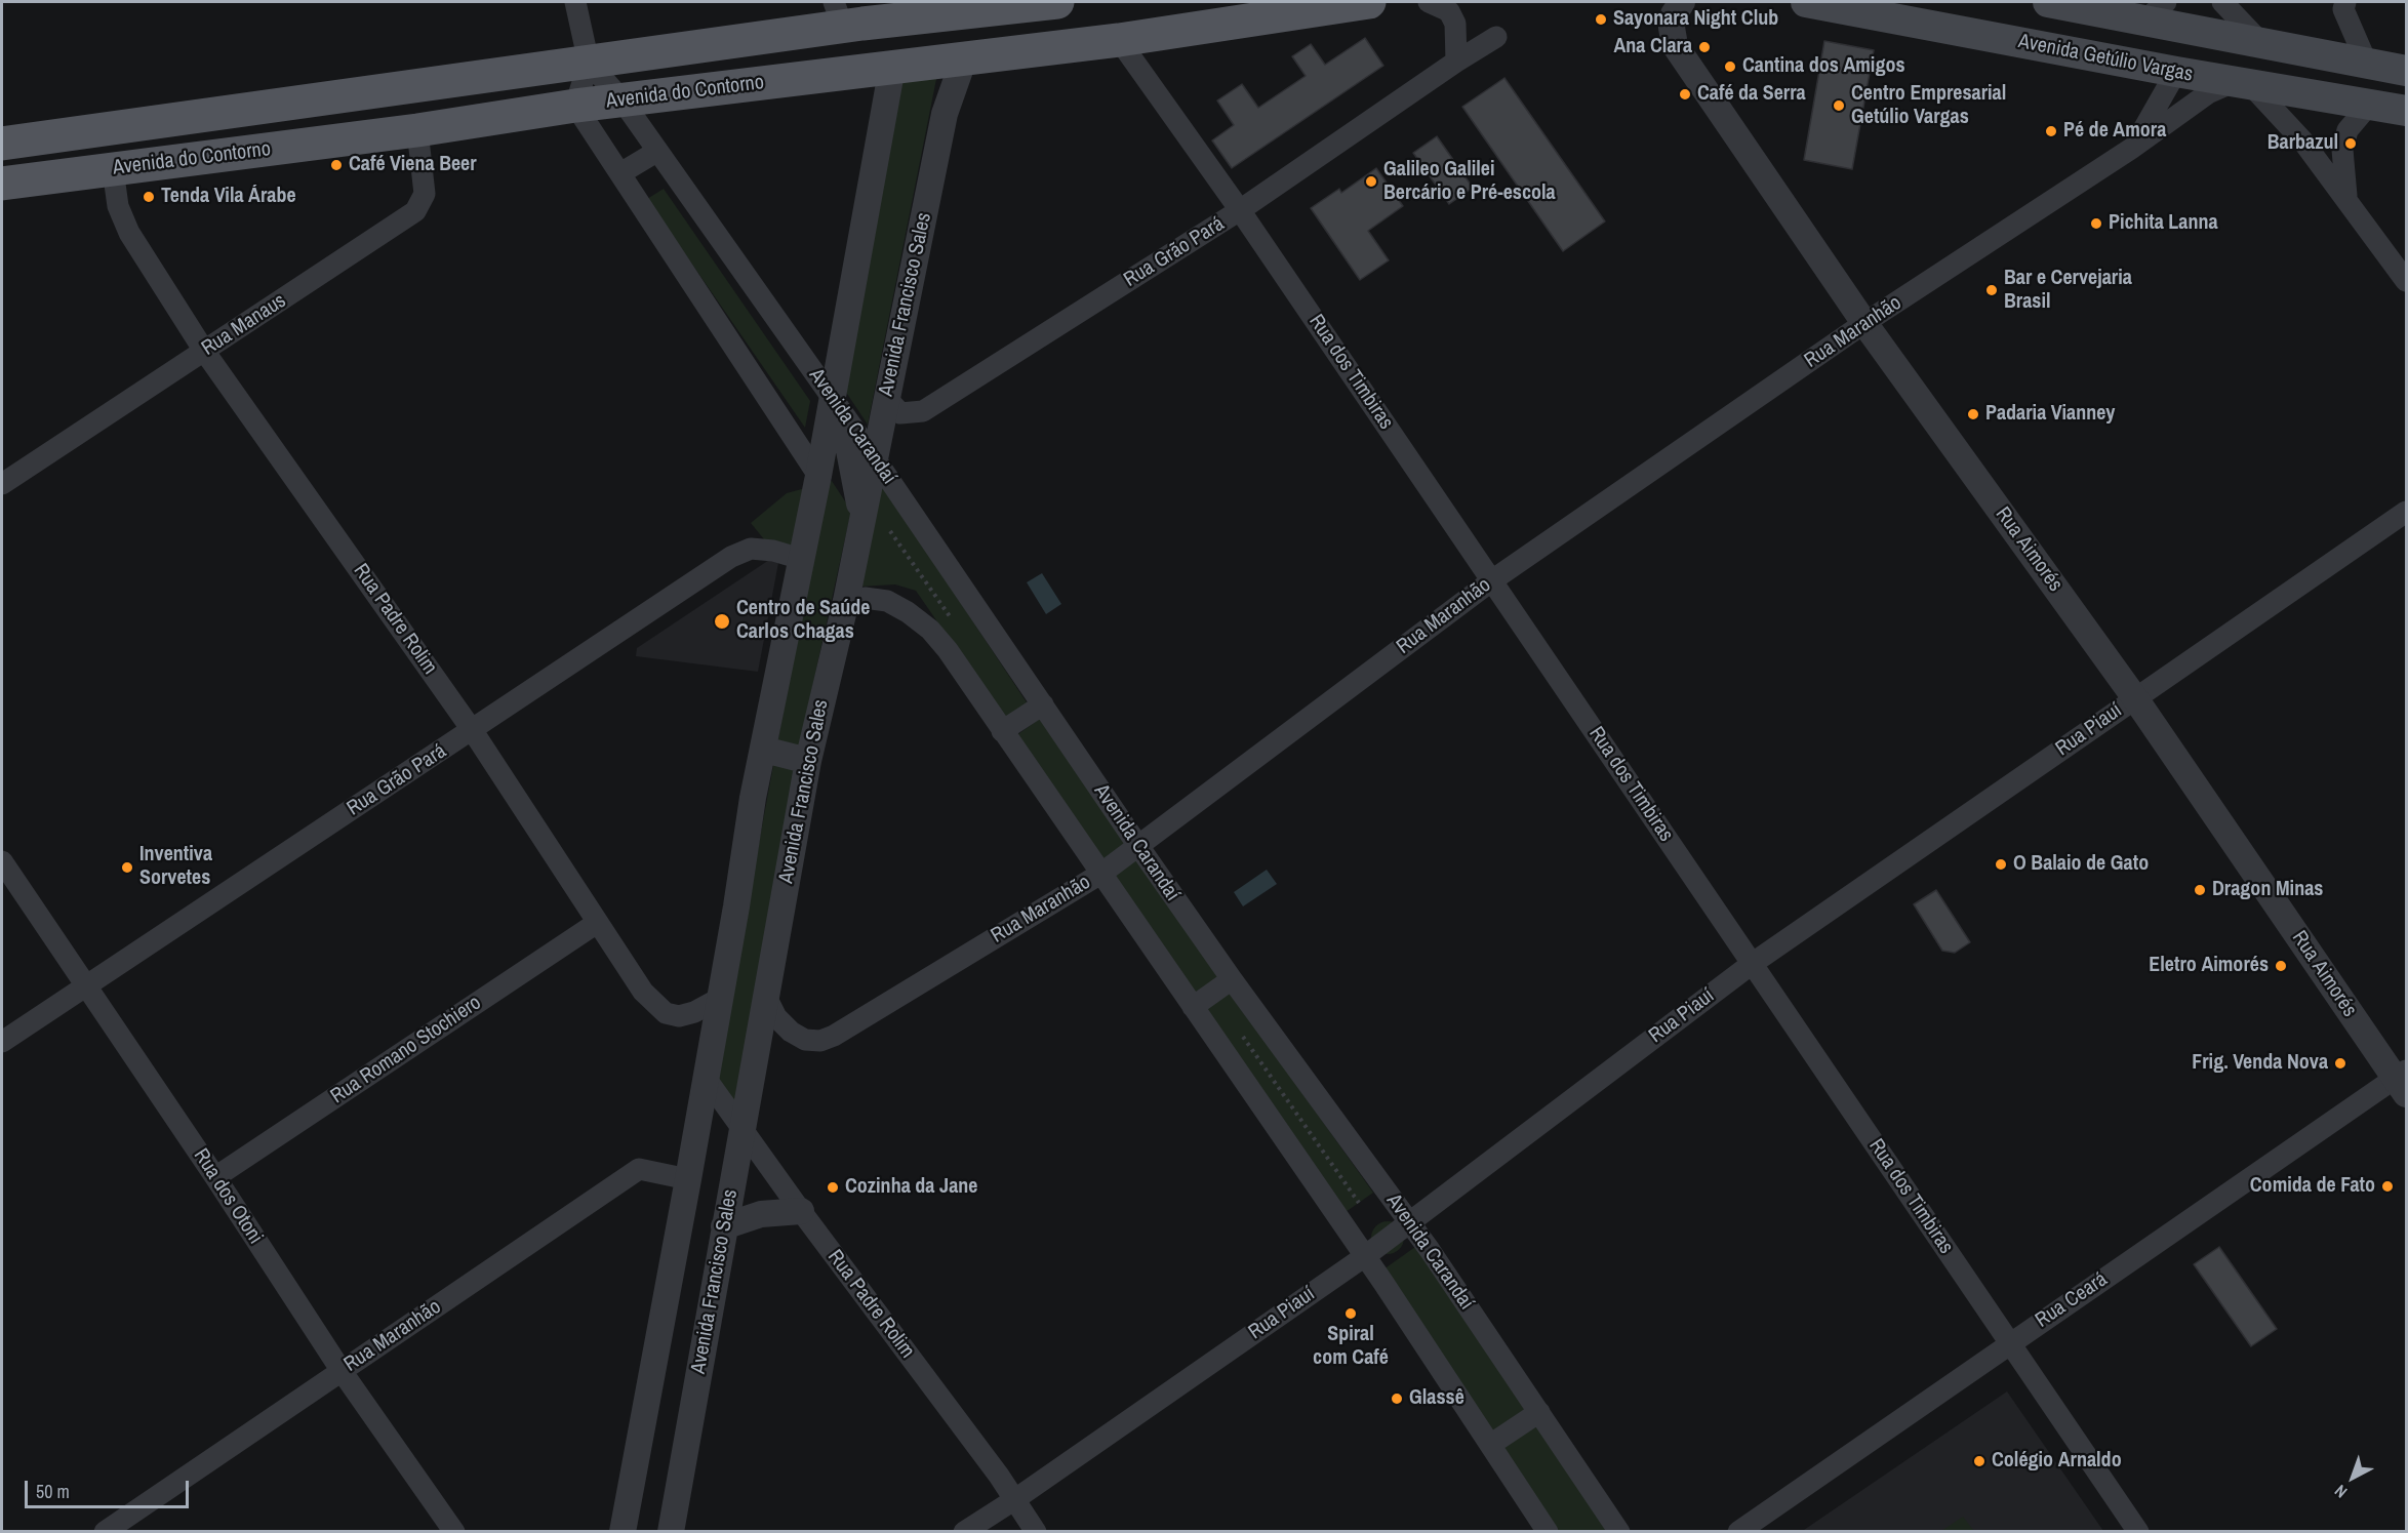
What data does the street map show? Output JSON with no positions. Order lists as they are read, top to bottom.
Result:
{
  "streets": {
    "main road": ["Avenida Getúlio Vargas", "Avenida do Contorno"],
    "street": [
      "Rua Grão Pará",
      "Avenida Francisco Sales",
      "Rua Manaus",
      "Rua Maranhão",
      "Rua dos Timbiras",
      "Avenida Carandaí",
      "Rua Aimorés",
      "Rua Padre Rolim",
      "Rua Piauí",
      "Rua Romano Stochiero",
      "Rua dos Otoni",
      "Rua Ceará"
    ]
  },
  "crossings": [
    ["Avenida Getúlio Vargas", "Rua Maranhão"],
    ["Avenida do Contorno", "Avenida Francisco Sales"],
    ["Avenida do Contorno", "Rua Manaus"],
    ["Avenida do Contorno", "Rua dos Timbiras"],
    ["Avenida do Contorno", "Avenida Carandaí"],
    ["Avenida do Contorno", "Rua Padre Rolim"],
    ["Rua Grão Pará", "Avenida Francisco Sales"],
    ["Rua Grão Pará", "Rua dos Timbiras"],
    ["Rua Grão Pará", "Rua Padre Rolim"],
    ["Rua Grão Pará", "Rua dos Otoni"],
    ["Avenida Francisco Sales", "Rua Maranhão"],
    ["Avenida Francisco Sales", "Avenida Carandaí"],
    ["Avenida Francisco Sales", "Rua Padre Rolim"],
    ["Rua Manaus", "Rua Padre Rolim"],
    ["Rua Maranhão", "Rua dos Timbiras"],
    ["Rua Maranhão", "Avenida Carandaí"],
    ["Rua Maranhão", "Rua Aimorés"],
    ["Rua Maranhão", "Rua dos Otoni"],
    ["Rua dos Timbiras", "Rua Piauí"],
    ["Rua dos Timbiras", "Rua Ceará"],
    ["Avenida Carandaí", "Rua Piauí"],
    ["Rua Aimorés", "Rua Piauí"],
    ["Rua Aimorés", "Rua Ceará"],
    ["Rua Padre Rolim", "Rua Piauí"],
    ["Rua Padre Rolim", "Rua Romano Stochiero"],
    ["Rua Romano Stochiero", "Rua dos Otoni"]
  ],
  "places": [
    "Sayonara Night Club",
    "Ana Clara",
    "Cantina dos Amigos",
    "Café da Serra",
    "Centro Empresarial Getúlio Vargas",
    "Pé de Amora",
    "Barbazul",
    "Café Viena Beer",
    "Galileo Galilei Bercário e Pré-escola",
    "Tenda Vila Árabe",
    "Pichita Lanna",
    "Bar e Cervejaria Brasil",
    "Padaria Vianney",
    "Centro de Saúde Carlos Chagas",
    "O Balaio de Gato",
    "Inventiva Sorvetes",
    "Dragon Minas",
    "Eletro Aimorés",
    "Frig. Venda Nova",
    "Comida de Fato",
    "Cozinha da Jane",
    "Spiral com Café",
    "Glassê",
    "Colégio Arnaldo"
  ],
  "scale_bar": "50 m",
  "north": "bottom left"
}
